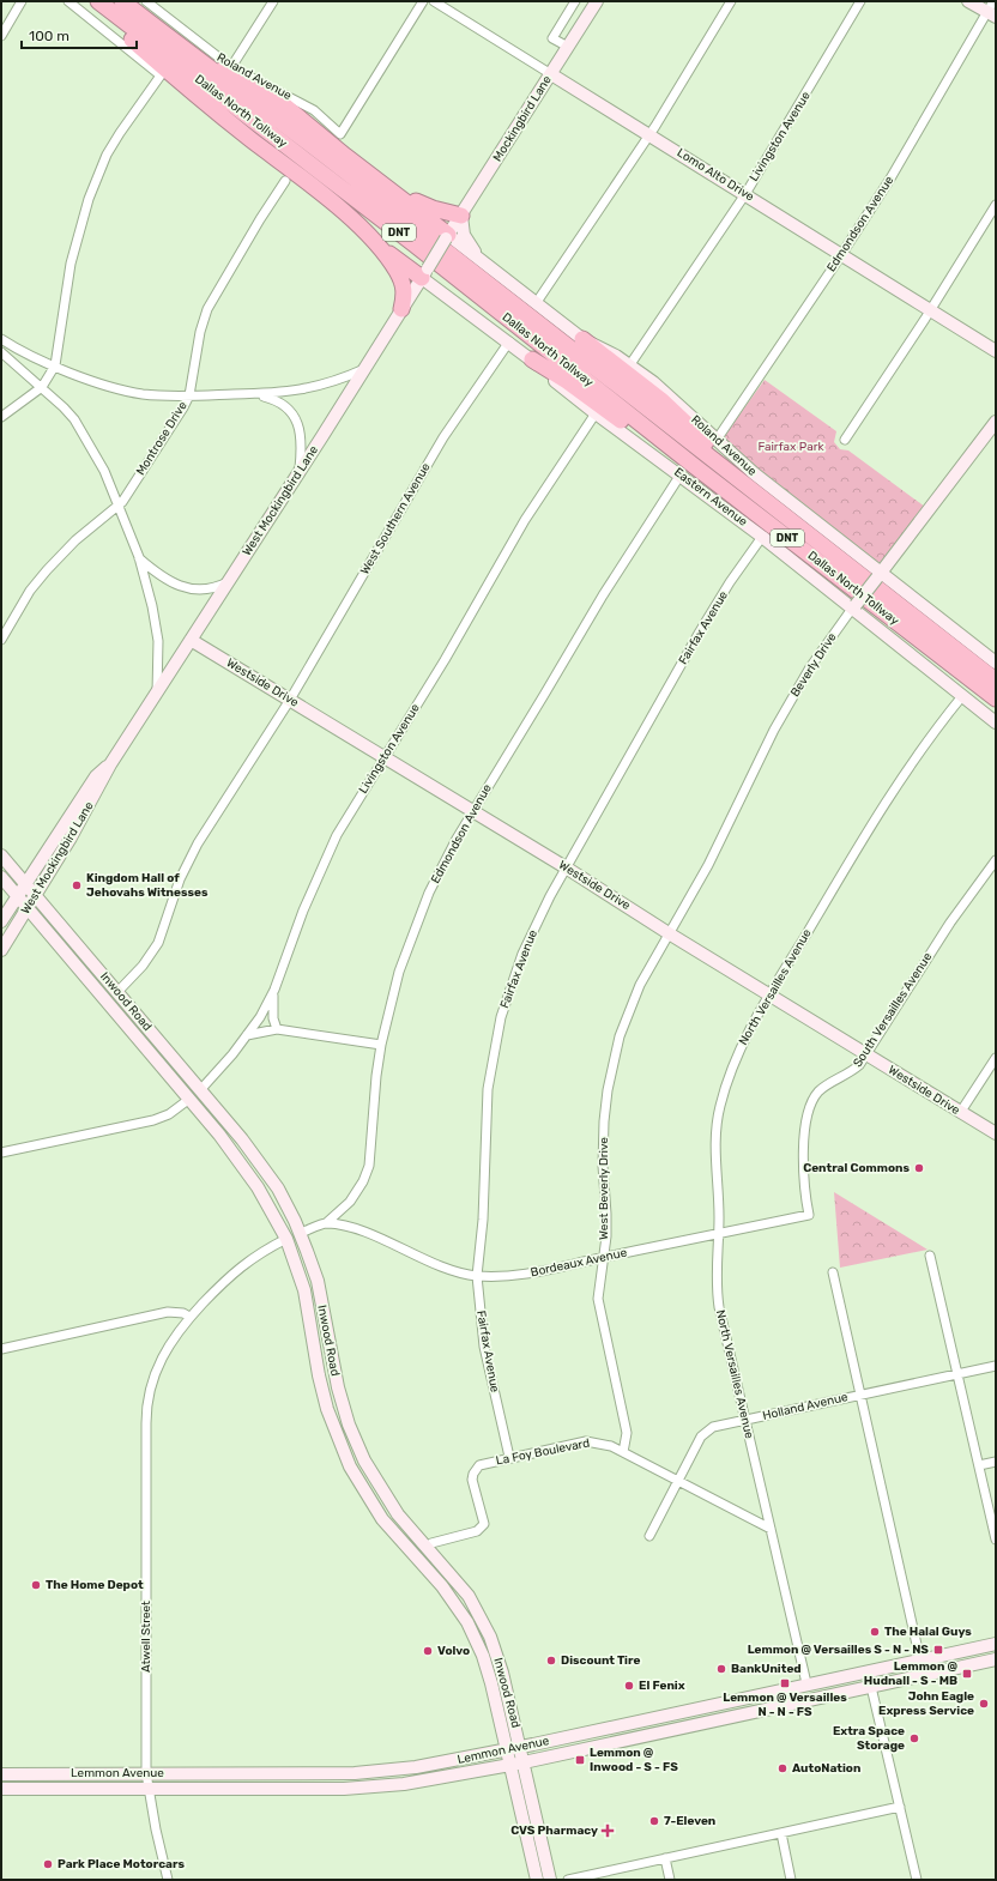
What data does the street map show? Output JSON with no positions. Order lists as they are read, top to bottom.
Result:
{
  "streets": {
    "highway": ["Dallas North Tollway", "DNT"],
    "main road": [
      "Roland Avenue",
      "Mockingbird Lane",
      "Lomo Alto Drive",
      "Eastern Avenue",
      "West Mockingbird Lane",
      "Beverly Drive",
      "Westside Drive",
      "Inwood Road",
      "Lemmon Avenue"
    ],
    "street": [
      "Livingston Avenue",
      "Edmondson Avenue",
      "Montrose Drive",
      "West Southern Avenue",
      "Fairfax Avenue",
      "North Versailles Avenue",
      "South Versailles Avenue",
      "West Beverly Drive",
      "Bordeaux Avenue",
      "Holland Avenue",
      "La Foy Boulevard",
      "Atwell Street"
    ]
  },
  "crossings": [
    ["Roland Avenue", "Mockingbird Lane"],
    ["Roland Avenue", "Livingston Avenue"],
    ["Roland Avenue", "Edmondson Avenue"],
    ["Roland Avenue", "West Mockingbird Lane"],
    ["Roland Avenue", "Beverly Drive"],
    ["Mockingbird Lane", "Lomo Alto Drive"],
    ["Mockingbird Lane", "West Mockingbird Lane"],
    ["Livingston Avenue", "Lomo Alto Drive"],
    ["Livingston Avenue", "Eastern Avenue"],
    ["Livingston Avenue", "Westside Drive"],
    ["Livingston Avenue", "Inwood Road"],
    ["Lomo Alto Drive", "Edmondson Avenue"],
    ["Edmondson Avenue", "Eastern Avenue"],
    ["Edmondson Avenue", "Westside Drive"],
    ["Edmondson Avenue", "Bordeaux Avenue"],
    ["Eastern Avenue", "West Mockingbird Lane"],
    ["Eastern Avenue", "West Southern Avenue"],
    ["Eastern Avenue", "Fairfax Avenue"],
    ["Eastern Avenue", "Beverly Drive"],
    ["Eastern Avenue", "North Versailles Avenue"],
    ["West Mockingbird Lane", "Westside Drive"],
    ["West Mockingbird Lane", "Inwood Road"],
    ["West Southern Avenue", "Westside Drive"],
    ["West Southern Avenue", "Inwood Road"],
    ["Fairfax Avenue", "Westside Drive"],
    ["Fairfax Avenue", "Bordeaux Avenue"],
    ["Fairfax Avenue", "La Foy Boulevard"],
    ["Beverly Drive", "Westside Drive"],
    ["Beverly Drive", "West Beverly Drive"],
    ["Westside Drive", "North Versailles Avenue"],
    ["Westside Drive", "South Versailles Avenue"],
    ["Westside Drive", "West Beverly Drive"],
    ["North Versailles Avenue", "Bordeaux Avenue"],
    ["North Versailles Avenue", "Holland Avenue"],
    ["North Versailles Avenue", "La Foy Boulevard"],
    ["North Versailles Avenue", "Lemmon Avenue"],
    ["Inwood Road", "La Foy Boulevard"],
    ["Inwood Road", "Lemmon Avenue"],
    ["South Versailles Avenue", "Bordeaux Avenue"],
    ["West Beverly Drive", "Bordeaux Avenue"],
    ["West Beverly Drive", "La Foy Boulevard"],
    ["Holland Avenue", "La Foy Boulevard"],
    ["Atwell Street", "Lemmon Avenue"]
  ],
  "parks": ["Fairfax Park"],
  "places": {
    "other": [
      "Kingdom Hall of Jehovahs Witnesses",
      "Central Commons",
      "The Home Depot",
      "The Halal Guys",
      "Volvo",
      "Discount Tire",
      "BankUnited",
      "El Fenix",
      "John Eagle Express Service",
      "Extra Space Storage",
      "AutoNation",
      "7-Eleven",
      "Park Place Motorcars"
    ],
    "transit": [
      "Lemmon @ Versailles S - N - NS",
      "Lemmon @ Hudnall - S - MB",
      "Lemmon @ Versailles N - N - FS",
      "Lemmon @ Inwood - S - FS"
    ],
    "health": ["CVS Pharmacy"]
  },
  "scale_bar": "100 m"
}
